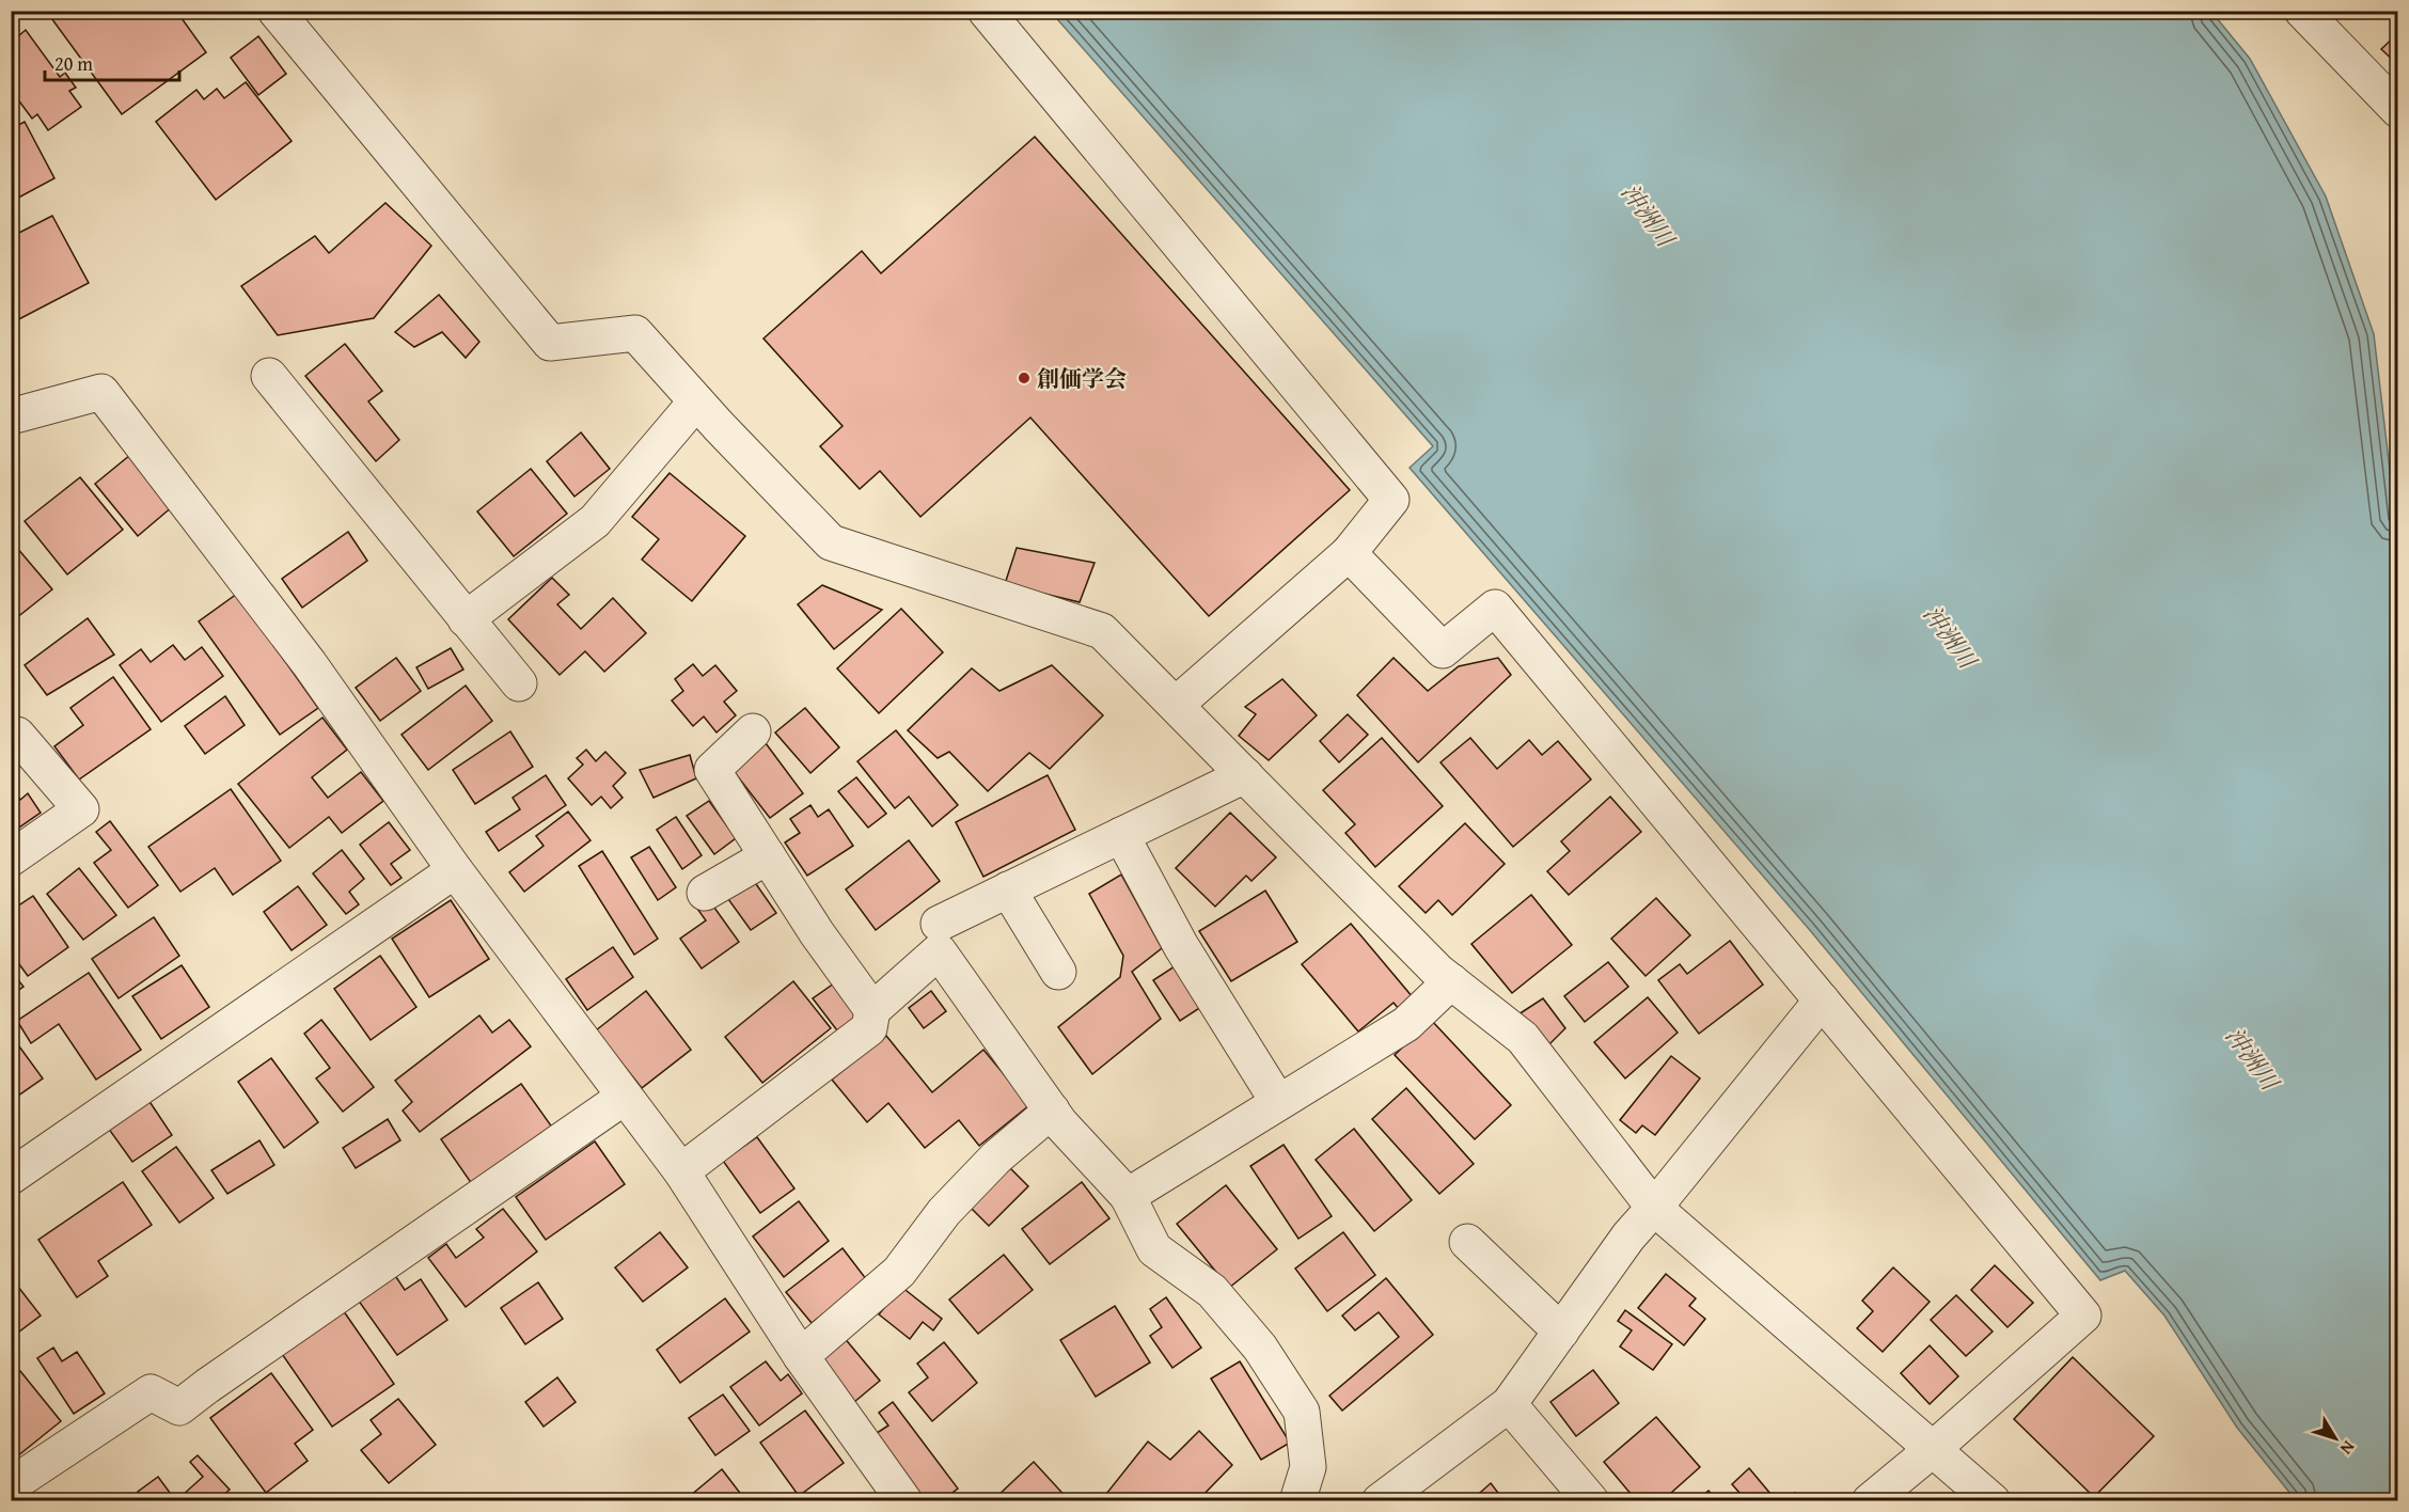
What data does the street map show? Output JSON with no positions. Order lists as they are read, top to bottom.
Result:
{
  "water": ["沖洲川"],
  "places": ["創価学会"],
  "scale_bar": "20 m",
  "north": "bottom right"
}
